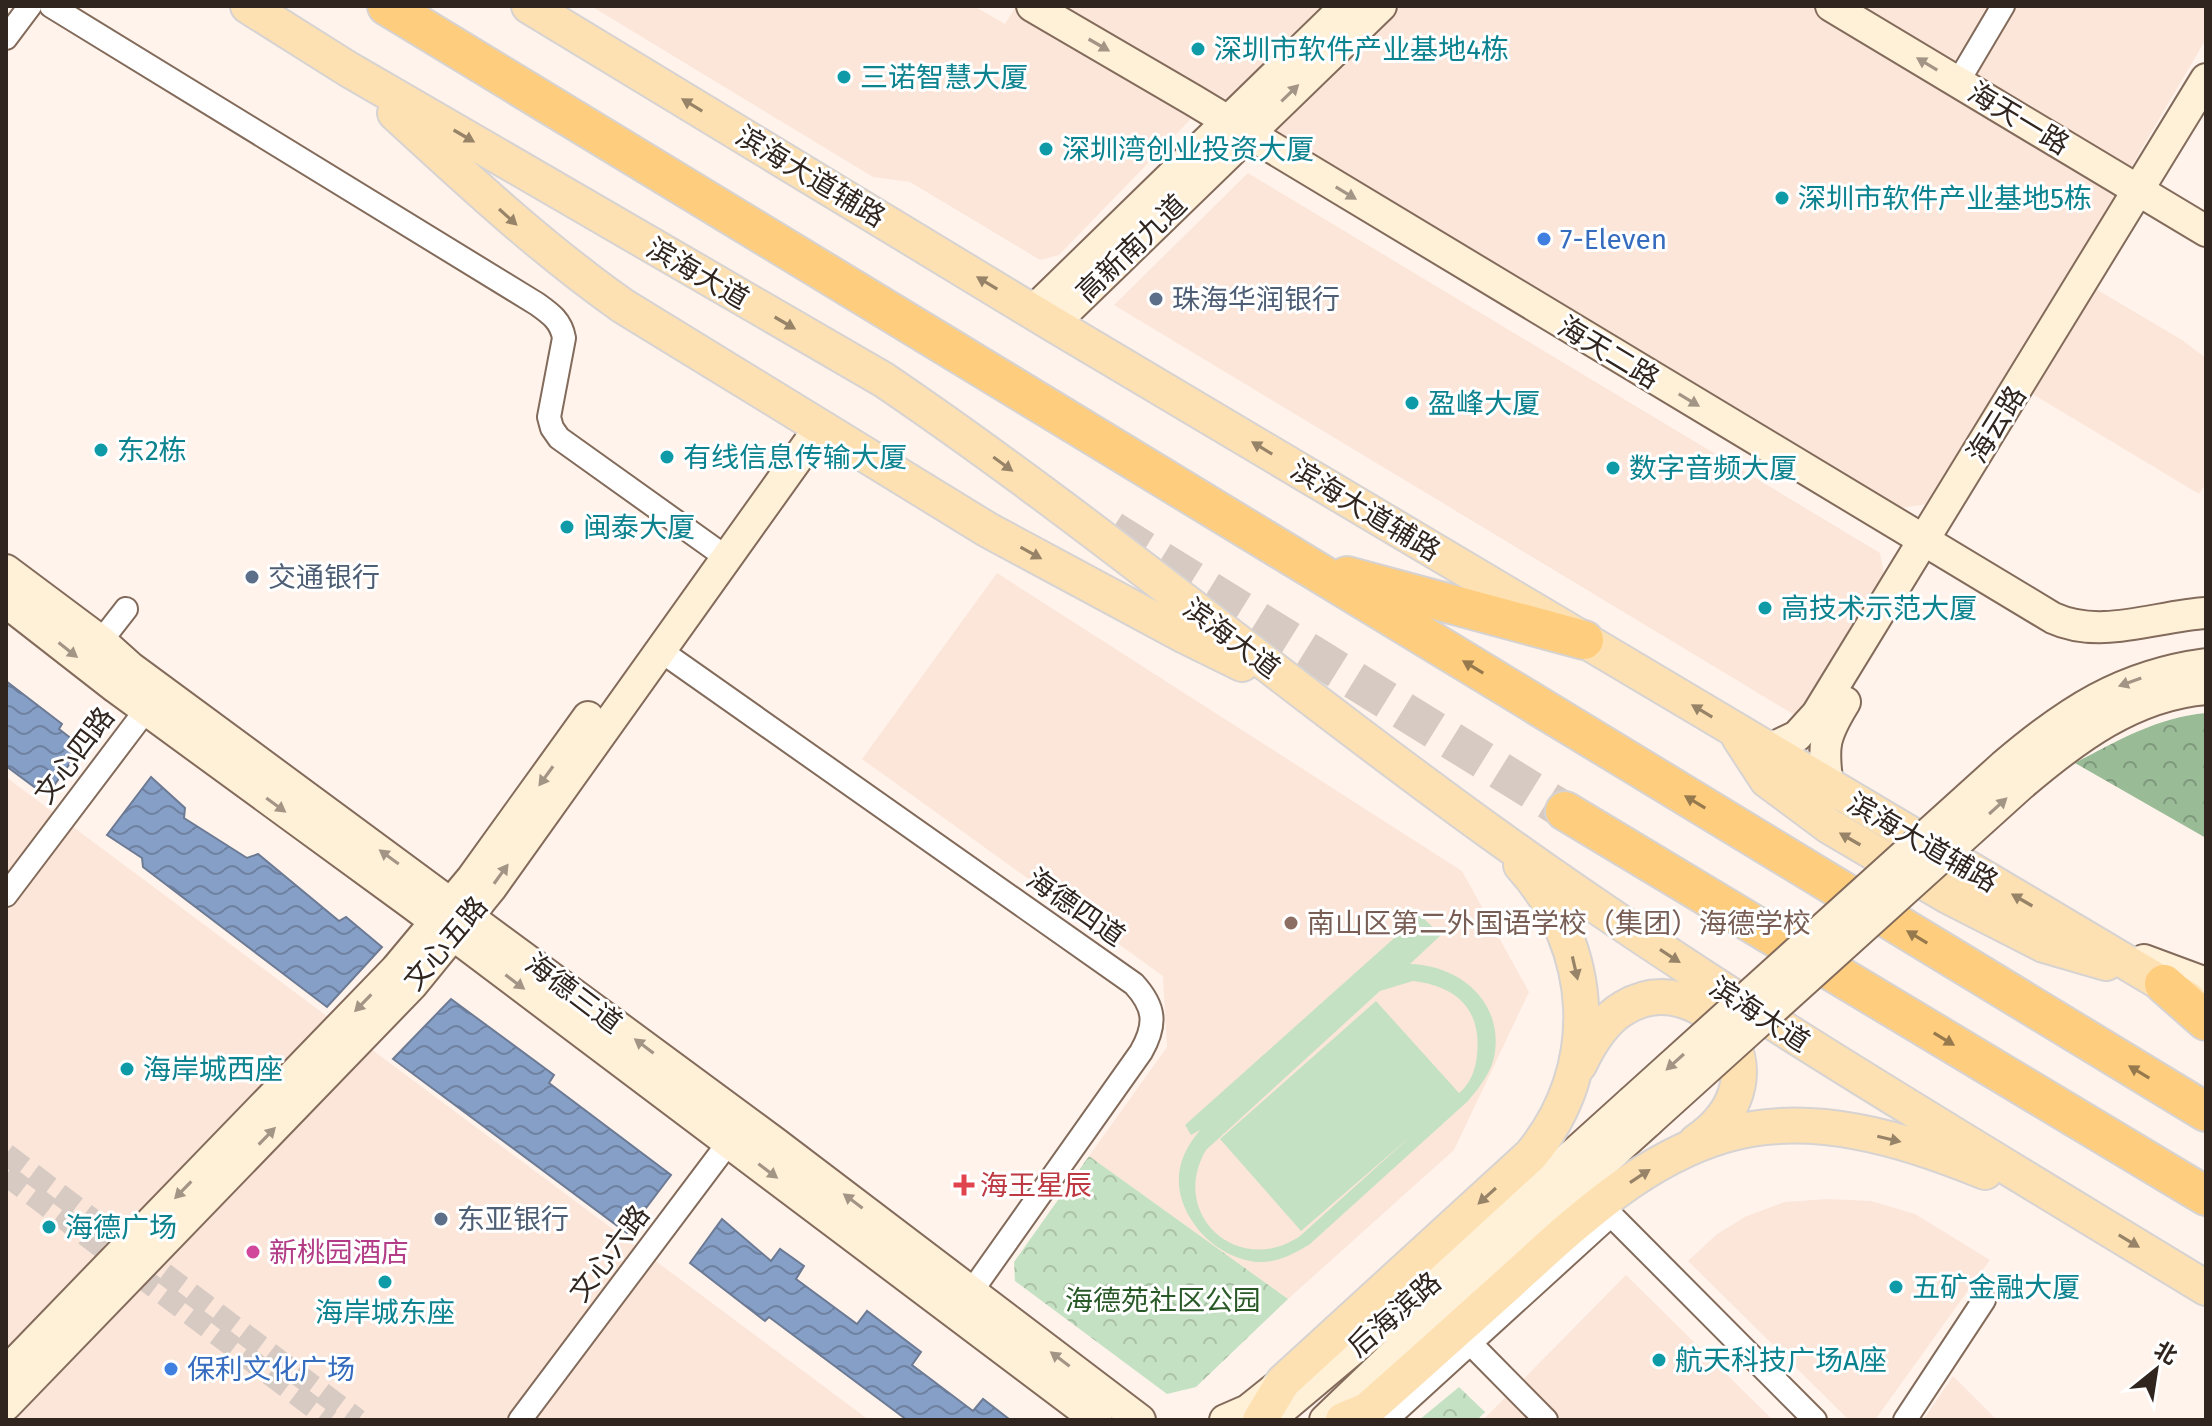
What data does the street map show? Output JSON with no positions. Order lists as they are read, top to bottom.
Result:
{
  "streets": {
    "main road": ["滨海大道辅路", "滨海大道"],
    "street": [
      "海天一路",
      "高新南九道",
      "海天二路",
      "海云路",
      "文心四路",
      "海德四道",
      "文心五路",
      "海德三道",
      "文心六路",
      "后海滨路"
    ]
  },
  "crossings": [
    ["海天一路", "海云路"],
    ["滨海大道辅路", "高新南九道"],
    ["滨海大道辅路", "海云路"],
    ["高新南九道", "海天二路"],
    ["海天二路", "海云路"],
    ["文心四路", "海德三道"],
    ["海德四道", "文心五路"],
    ["海德四道", "海德三道"],
    ["文心五路", "海德三道"],
    ["海德三道", "文心六路"]
  ],
  "one_way": ["海天二路"],
  "parks": ["海德苑社区公园"],
  "places": {
    "other": [
      "深圳市软件产业基地4栋",
      "三诺智慧大厦",
      "深圳湾创业投资大厦",
      "深圳市软件产业基地5栋",
      "7-Eleven",
      "珠海华润银行",
      "盈峰大厦",
      "东2栋",
      "有线信息传输大厦",
      "数字音频大厦",
      "闽泰大厦",
      "交通银行",
      "高技术示范大厦",
      "南山区第二外国语学校（集团）海德学校",
      "海岸城西座",
      "东亚银行",
      "海德广场",
      "新桃园酒店",
      "海岸城东座",
      "五矿金融大厦",
      "航天科技广场A座",
      "保利文化广场"
    ],
    "health": ["海王星辰"]
  },
  "north": "top right"
}
